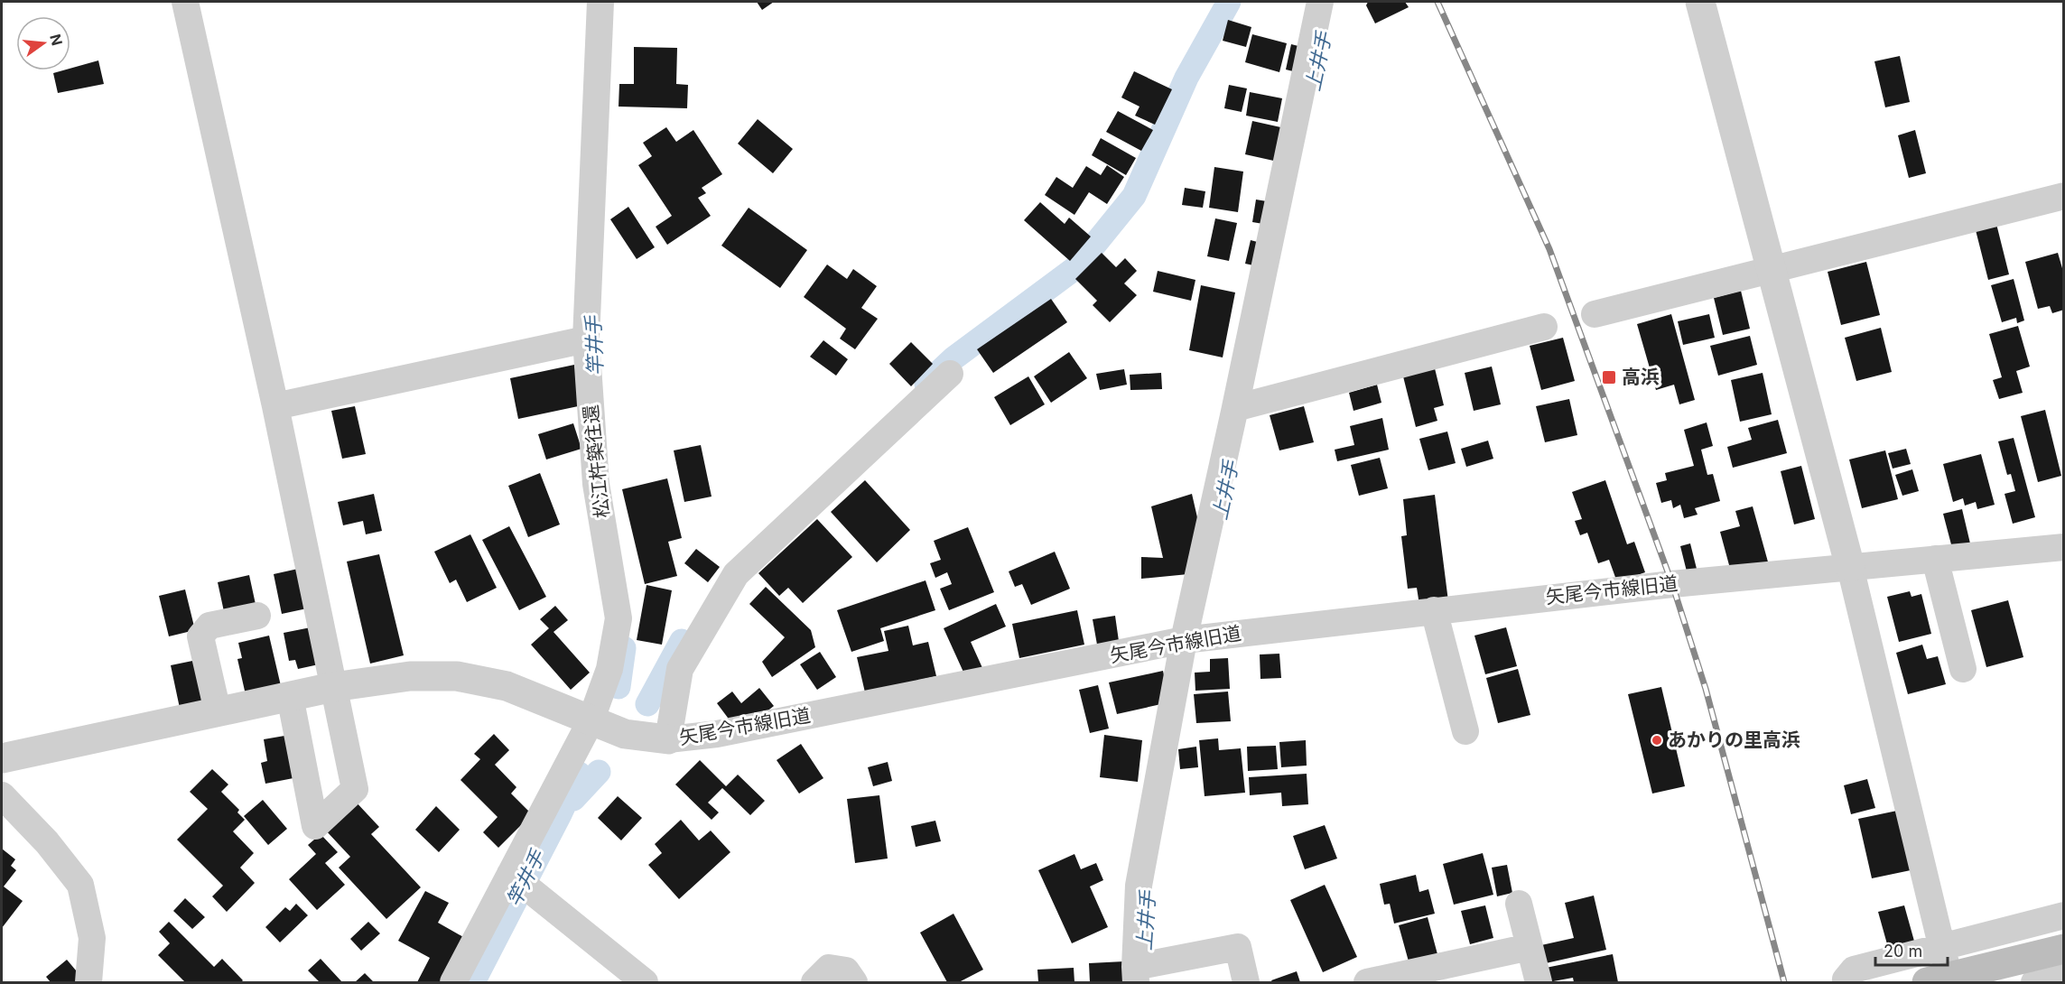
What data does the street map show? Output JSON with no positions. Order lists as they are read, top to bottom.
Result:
{
  "streets": {
    "street": ["松江杵築往還", "矢尾今市線旧道"]
  },
  "crossings": [
    ["松江杵築往還", "矢尾今市線旧道"]
  ],
  "water": ["上井手", "竿井手"],
  "places": {
    "transit": ["高浜"],
    "other": ["あかりの里高浜"]
  },
  "scale_bar": "20 m",
  "north": "right"
}
